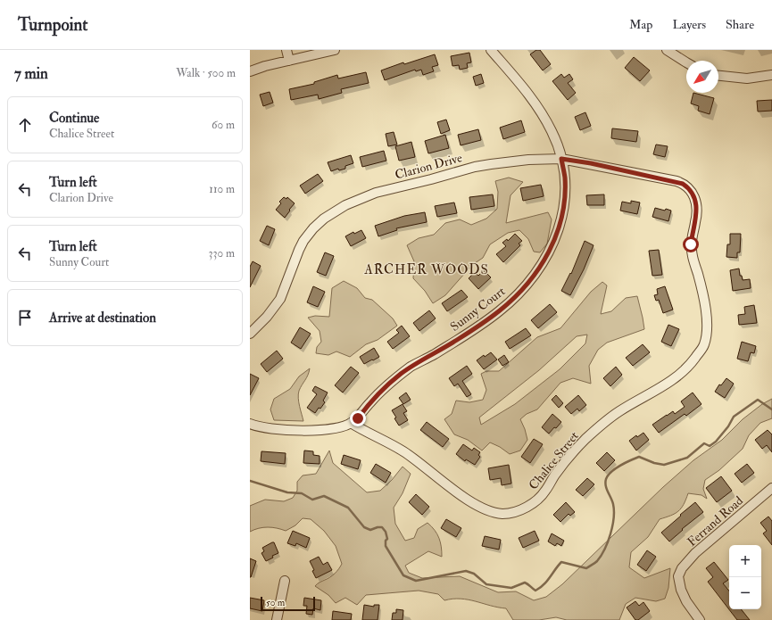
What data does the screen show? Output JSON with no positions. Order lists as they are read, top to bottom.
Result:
{
  "streets": {
    "street": [
      "Clarion Drive",
      "Sunny Court",
      "Chalice Street",
      "Ferrand Road"
    ]
  },
  "crossings": [
    ["Clarion Drive", "Sunny Court"],
    ["Clarion Drive", "Chalice Street"],
    ["Sunny Court", "Chalice Street"]
  ],
  "districts": ["ARCHER WOODS"],
  "scale_bar": "50 m",
  "north": "bottom left",
  "page": {
    "header": "Turnpoint",
    "nav": ["Map", "Layers", "Share"],
    "heading": ["7 min", "Walk · 500 m"],
    "list": [
      ["Continue", "Chalice Street", "60 m"],
      ["Turn left", "Clarion Drive", "110 m"],
      ["Turn left", "Sunny Court", "330 m"],
      "Arrive at destination"
    ],
    "map_buttons": ["+", "−"],
    "scale": "50 m"
  }
}
